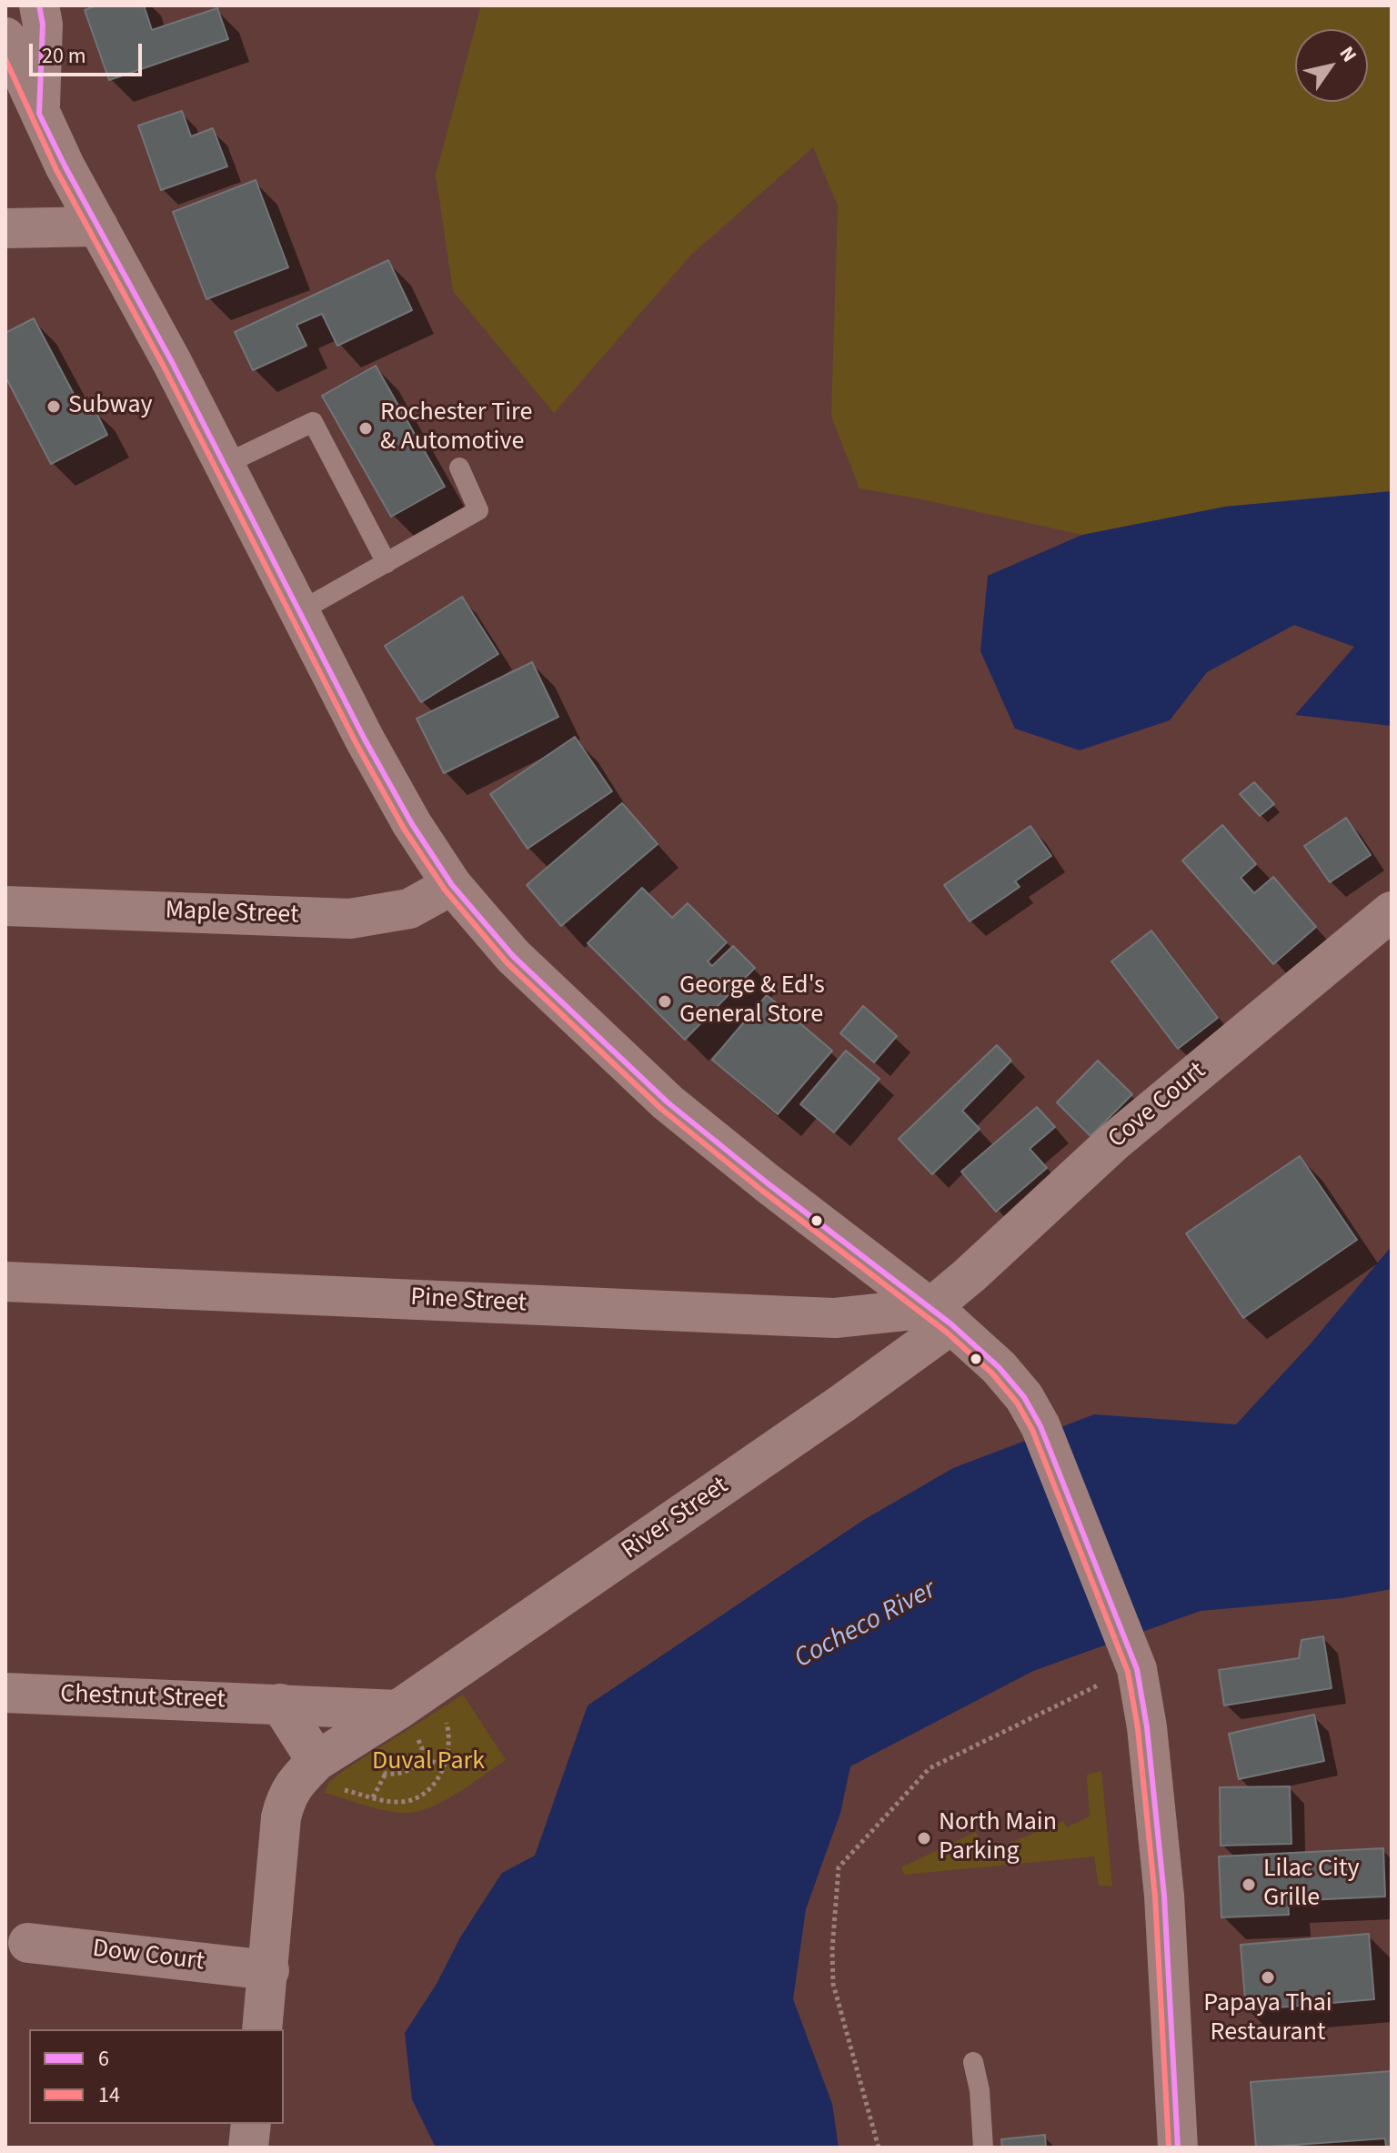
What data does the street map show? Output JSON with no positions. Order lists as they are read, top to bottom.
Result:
{
  "streets": {
    "street": [
      "Maple Street",
      "Cove Court",
      "Pine Street",
      "River Street",
      "Chestnut Street",
      "Dow Court"
    ]
  },
  "crossings": [
    ["Cove Court", "Pine Street"],
    ["Cove Court", "River Street"],
    ["Pine Street", "River Street"],
    ["River Street", "Dow Court"]
  ],
  "water": ["Cocheco River"],
  "parks": ["Duval Park"],
  "places": [
    "Subway",
    "Rochester Tire & Automotive",
    "George & Ed's General Store",
    "North Main Parking",
    "Lilac City Grille",
    "Papaya Thai Restaurant"
  ],
  "lines": ["transit line 6", "transit line 14"],
  "legend": ["6", "14"],
  "scale_bar": "20 m",
  "north": "top right"
}
